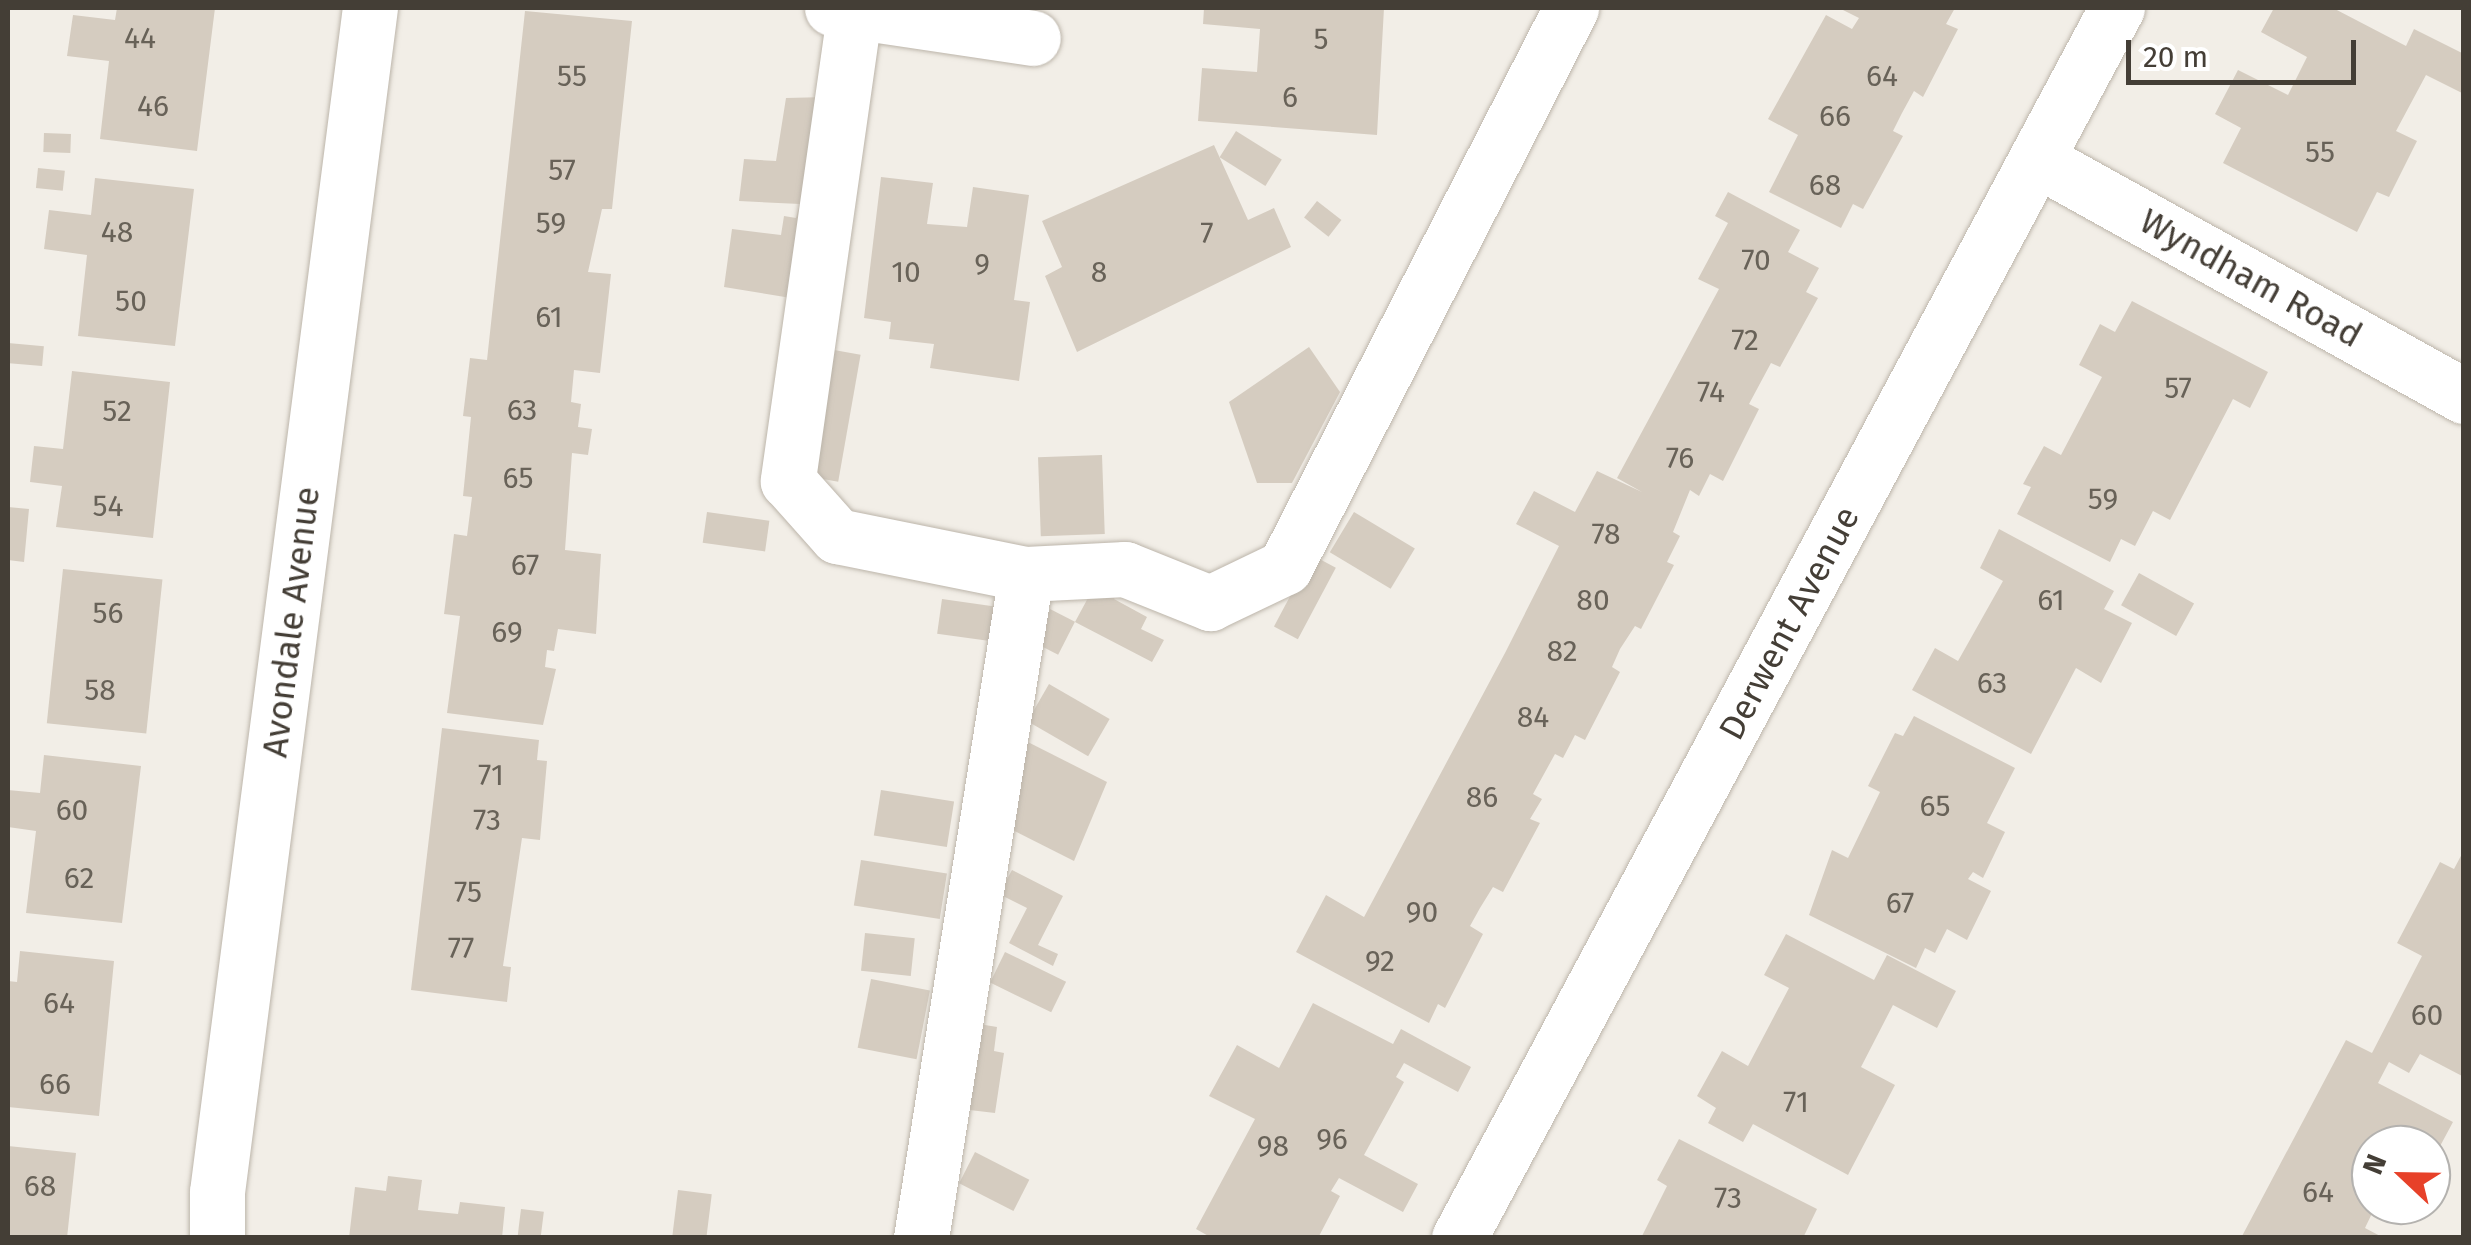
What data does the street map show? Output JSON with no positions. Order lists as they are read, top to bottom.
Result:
{
  "streets": {
    "street": ["Wyndham Road", "Avondale Avenue", "Derwent Avenue"]
  },
  "crossings": [
    ["Wyndham Road", "Derwent Avenue"]
  ],
  "house_numbers": [
    "44",
    "5",
    "55",
    "64",
    "6",
    "46",
    "66",
    "55",
    "57",
    "68",
    "59",
    "48",
    "7",
    "70",
    "9",
    "10",
    "8",
    "50",
    "61",
    "72",
    "57",
    "74",
    "63",
    "52",
    "76",
    "65",
    "59",
    "54",
    "78",
    "67",
    "80",
    "61",
    "56",
    "69",
    "82",
    "63",
    "58",
    "84",
    "71",
    "86",
    "65",
    "60",
    "73",
    "62",
    "75",
    "67",
    "90",
    "77",
    "92",
    "64",
    "60",
    "66",
    "71",
    "96",
    "98",
    "68",
    "64",
    "73"
  ],
  "scale_bar": "20 m",
  "north": "left"
}
